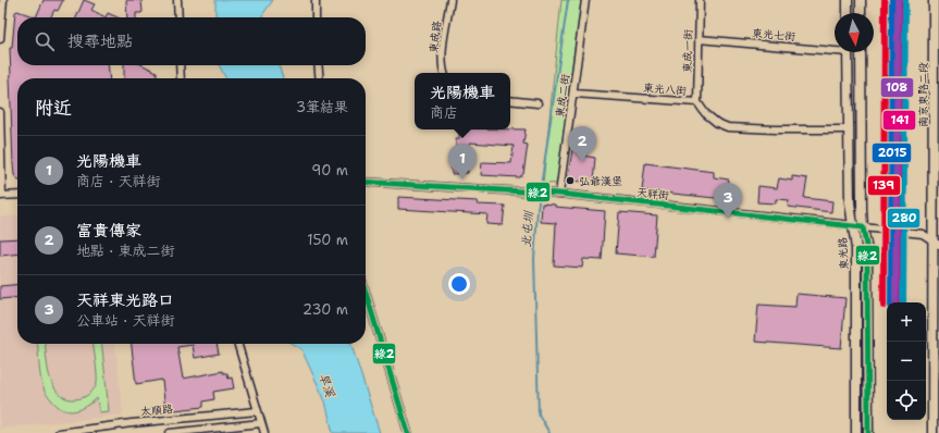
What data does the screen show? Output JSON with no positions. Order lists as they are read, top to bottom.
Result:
{
  "streets": {
    "street": [
      "東光七街",
      "東成路",
      "東成一街",
      "東光八街",
      "南京東路二段",
      "東成二街",
      "天祥街",
      "東光路",
      "太順路"
    ]
  },
  "crossings": [
    ["東光七街", "東成一街"],
    ["東成一街", "東光八街"],
    ["東光八街", "東成二街"],
    ["東光八街", "東光路"],
    ["南京東路二段", "天祥街"],
    ["東成二街", "天祥街"],
    ["天祥街", "東光路"]
  ],
  "water": ["北屯圳", "旱溪"],
  "places": ["弘爺漢堡"],
  "lines": [
    "transit line 2015",
    "transit line 141",
    "transit line 139",
    "transit line 108",
    "transit line 280",
    "transit line 綠2"
  ],
  "north": "bottom",
  "page": {
    "search": "搜尋地點",
    "popup": ["光陽機車", "商店"],
    "heading": ["附近", "3筆結果"],
    "pins": ["2", "1", "3"],
    "list": [
      {
        "mark": "1",
        "name": "光陽機車",
        "note": "商店 · 天祥街",
        "value": "90 m"
      },
      {
        "mark": "2",
        "name": "富貴傳家",
        "note": "地點 · 東成二街",
        "value": "150 m"
      },
      {
        "mark": "3",
        "name": "天祥東光路口",
        "note": "公車站 · 天祥街",
        "value": "230 m"
      }
    ],
    "map_buttons": ["+", "−"]
  }
}
